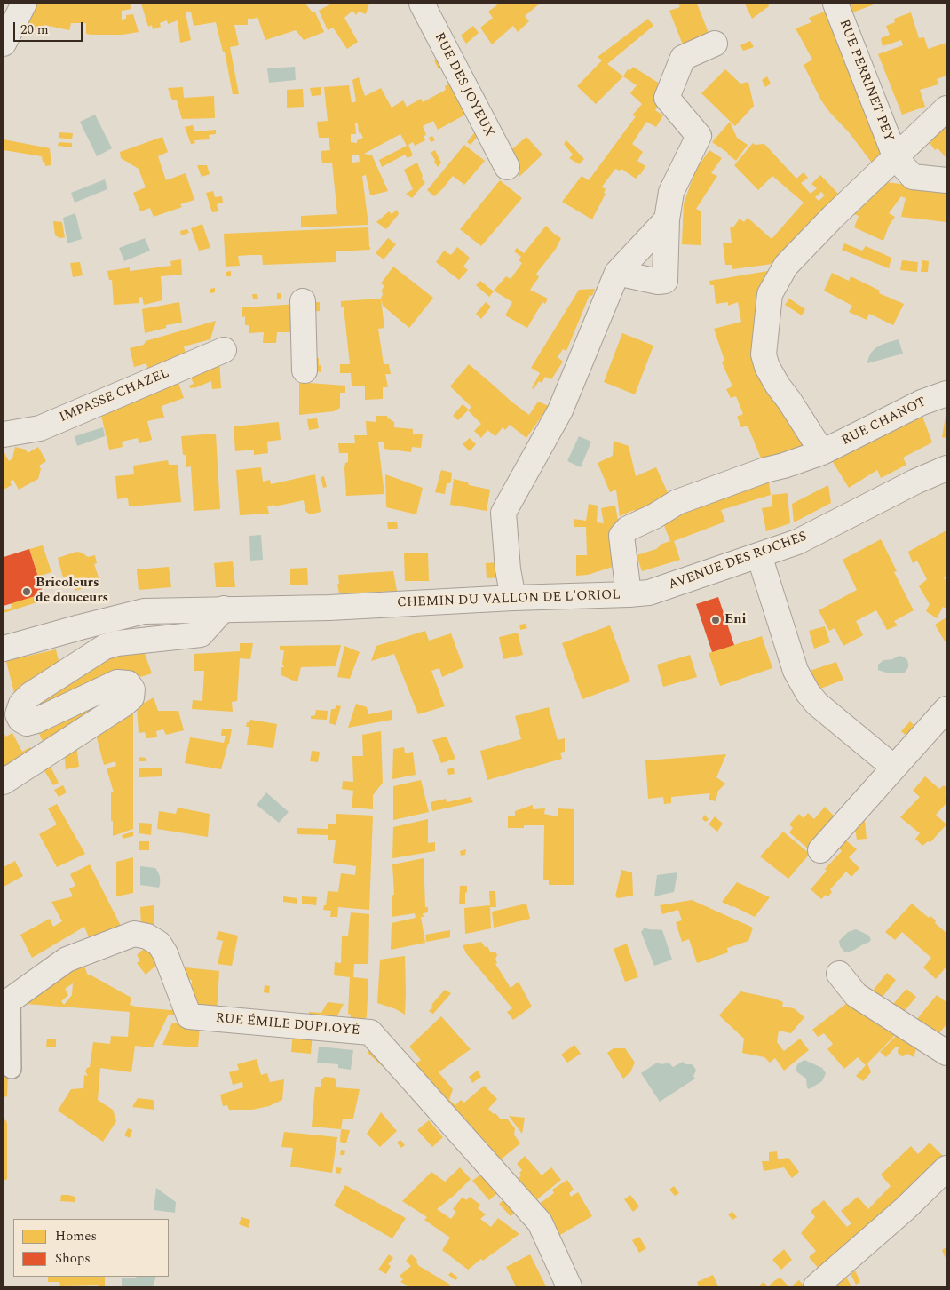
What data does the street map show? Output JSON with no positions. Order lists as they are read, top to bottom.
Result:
{
  "streets": {
    "street": [
      "RUE PERRINET PEY",
      "RUE DES JOYEUX",
      "IMPASSE CHAZEL",
      "RUE CHANOT",
      "AVENUE DES ROCHES",
      "CHEMIN DU VALLON DE L'ORIOL",
      "RUE ÉMILE DUPLOYÉ"
    ]
  },
  "crossings": [
    ["RUE CHANOT", "CHEMIN DU VALLON DE L'ORIOL"],
    ["AVENUE DES ROCHES", "CHEMIN DU VALLON DE L'ORIOL"]
  ],
  "places": ["Bricoleurs de douceurs", "Eni"],
  "legend": ["Homes", "Shops"],
  "scale_bar": "20 m"
}
